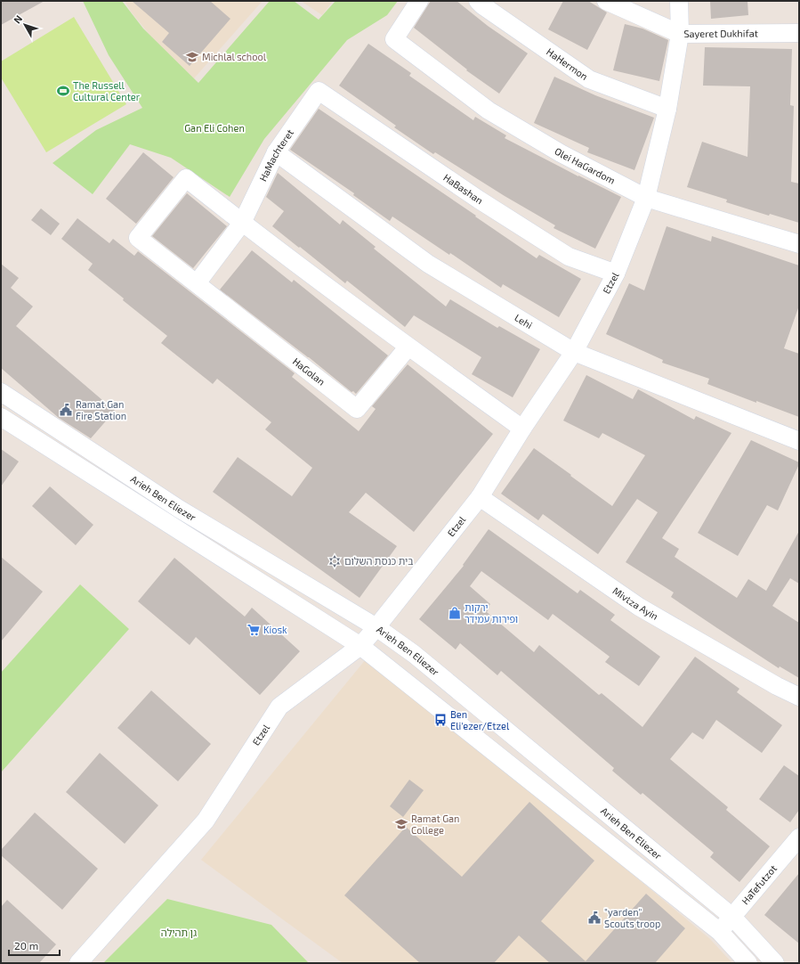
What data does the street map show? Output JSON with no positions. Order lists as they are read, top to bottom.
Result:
{
  "streets": {
    "street": [
      "Sayeret Dukhifat",
      "HaHermon",
      "HaMachteret",
      "Olei HaGardom",
      "HaBashan",
      "Etzel",
      "Lehi",
      "HaGolan",
      "Arieh Ben Eliezer",
      "Mivtza Ayin",
      "HaTefutzot"
    ]
  },
  "crossings": [
    ["Sayeret Dukhifat", "Etzel"],
    ["HaHermon", "Etzel"],
    ["HaMachteret", "HaBashan"],
    ["HaMachteret", "Lehi"],
    ["HaMachteret", "HaGolan"],
    ["Olei HaGardom", "Etzel"],
    ["HaBashan", "Etzel"],
    ["Etzel", "Lehi"],
    ["Etzel", "Arieh Ben Eliezer"],
    ["Etzel", "Mivtza Ayin"],
    ["Arieh Ben Eliezer", "HaTefutzot"]
  ],
  "parks": ["Gan Eli Cohen", "גן תהילה"],
  "places": {
    "school or university": ["Michlal school", "Ramat Gan College"],
    "sports": ["The Russell Cultural Center"],
    "public building": ["Ramat Gan Fire Station", "\"yarden\" Scouts troop"],
    "synagogue": ["בית כנסת השלום"],
    "shop": ["ירקות ופירות עמידר"],
    "supermarket": ["Kiosk"],
    "bus stop": ["Ben Eli'ezer/Etzel"]
  },
  "scale_bar": "20 m",
  "north": "top left"
}
